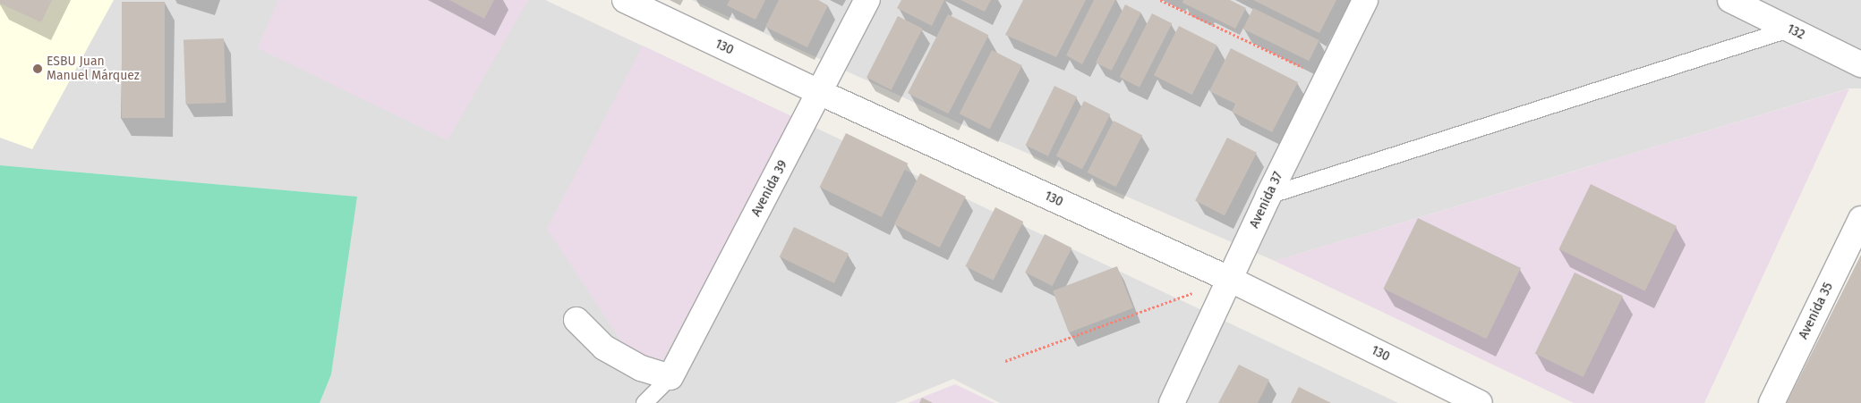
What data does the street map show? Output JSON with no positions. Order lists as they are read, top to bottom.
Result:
{
  "streets": {
    "street": [
      "132",
      "130",
      "Avenida 39",
      "Avenida 37",
      "Avenida 35"
    ]
  },
  "crossings": [
    ["130", "Avenida 39"],
    ["130", "Avenida 37"]
  ],
  "places": ["ESBU Juan Manuel Márquez"]
}
